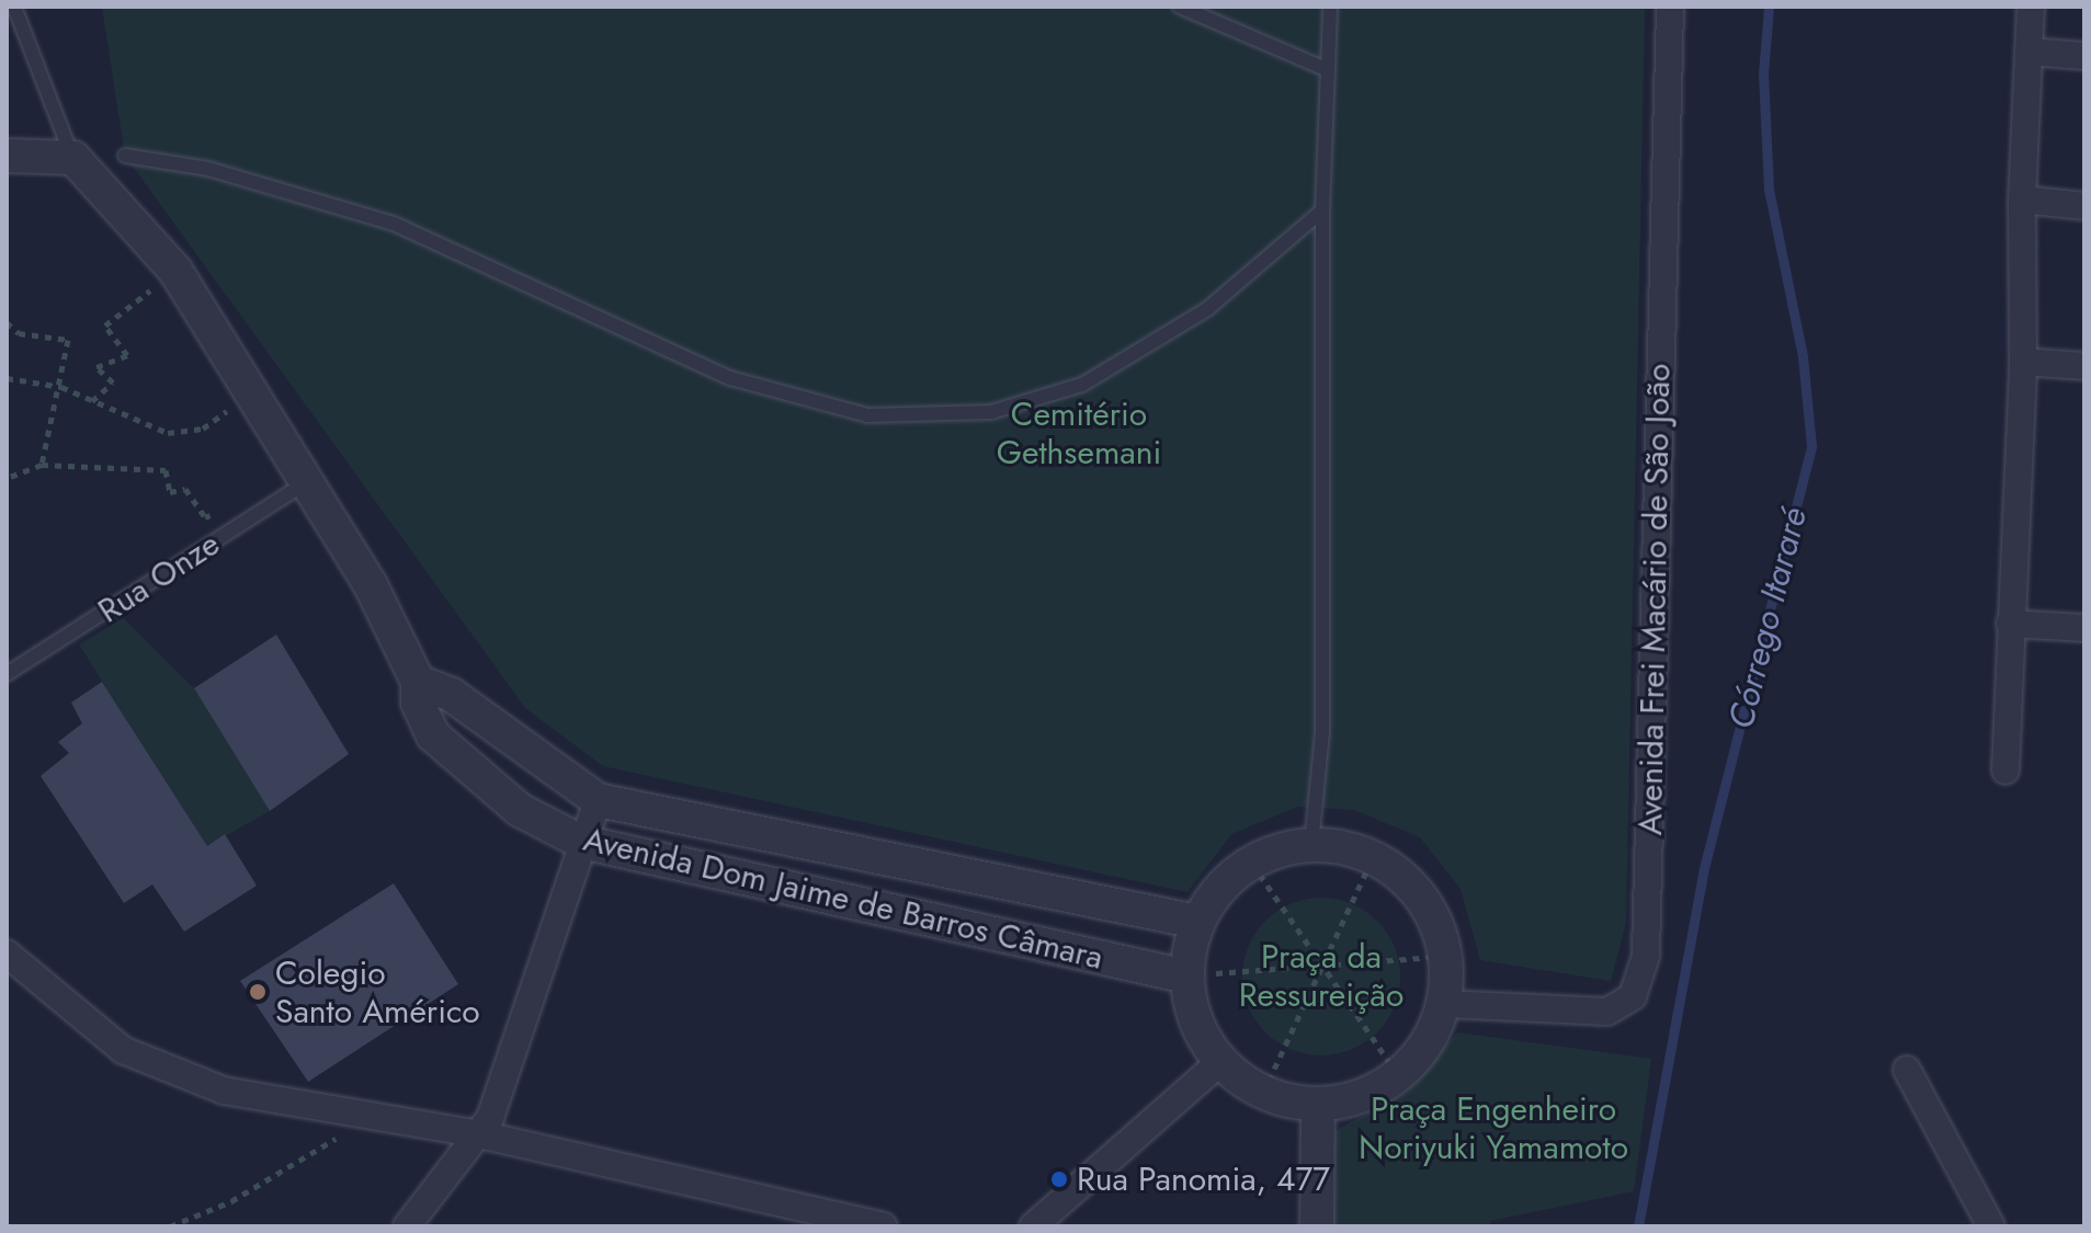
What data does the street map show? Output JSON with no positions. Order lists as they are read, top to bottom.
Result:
{
  "streets": {
    "street": ["Avenida Frei Macário de São João", "Avenida Dom Jaime de Barros Câmara"],
    "lane": ["Rua Onze"]
  },
  "crossings": [
    ["Rua Onze", "Avenida Dom Jaime de Barros Câmara"]
  ],
  "water": ["Córrego Itararé"],
  "parks": ["Cemitério Gethsemani", "Praça da Ressureição", "Praça Engenheiro Noriyuki Yamamoto"],
  "places": ["Colegio Santo Américo", "Rua Panomia, 477"]
}
